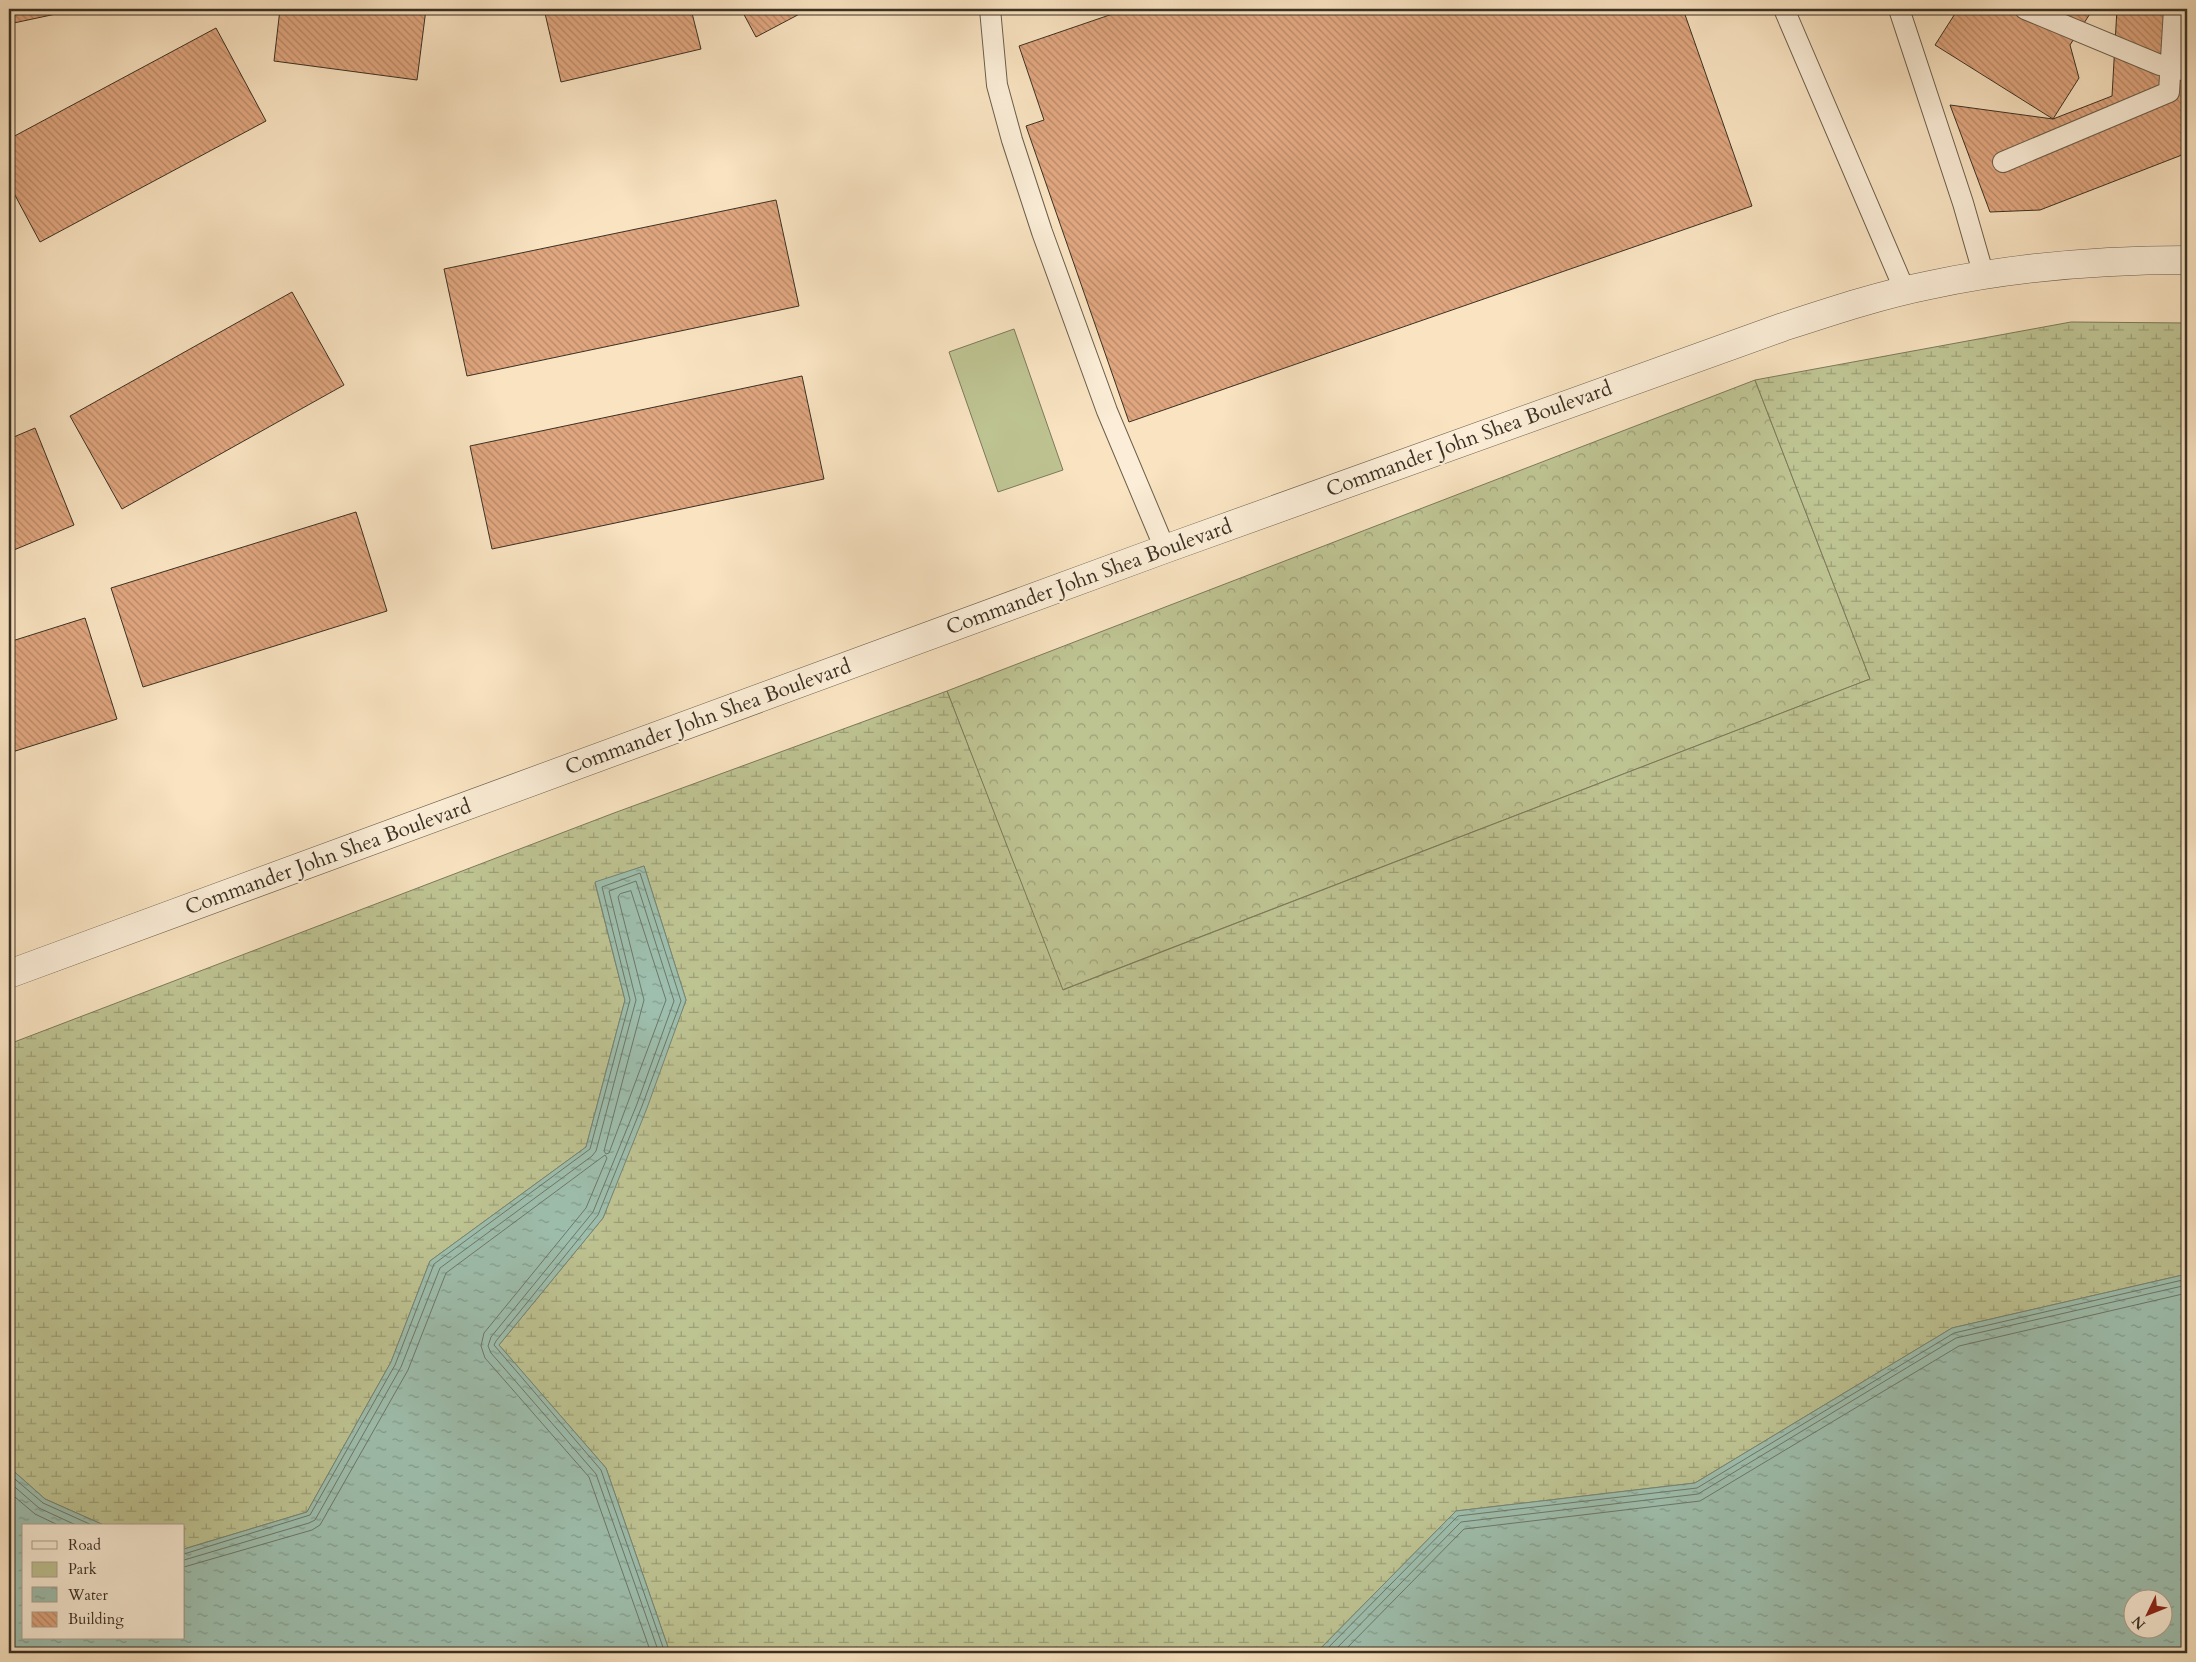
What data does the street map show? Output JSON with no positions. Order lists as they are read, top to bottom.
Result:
{
  "streets": {
    "street": ["Commander John Shea Boulevard"]
  },
  "legend": [
    "Road",
    "Park",
    "Water",
    "Building"
  ],
  "north": "bottom left"
}
